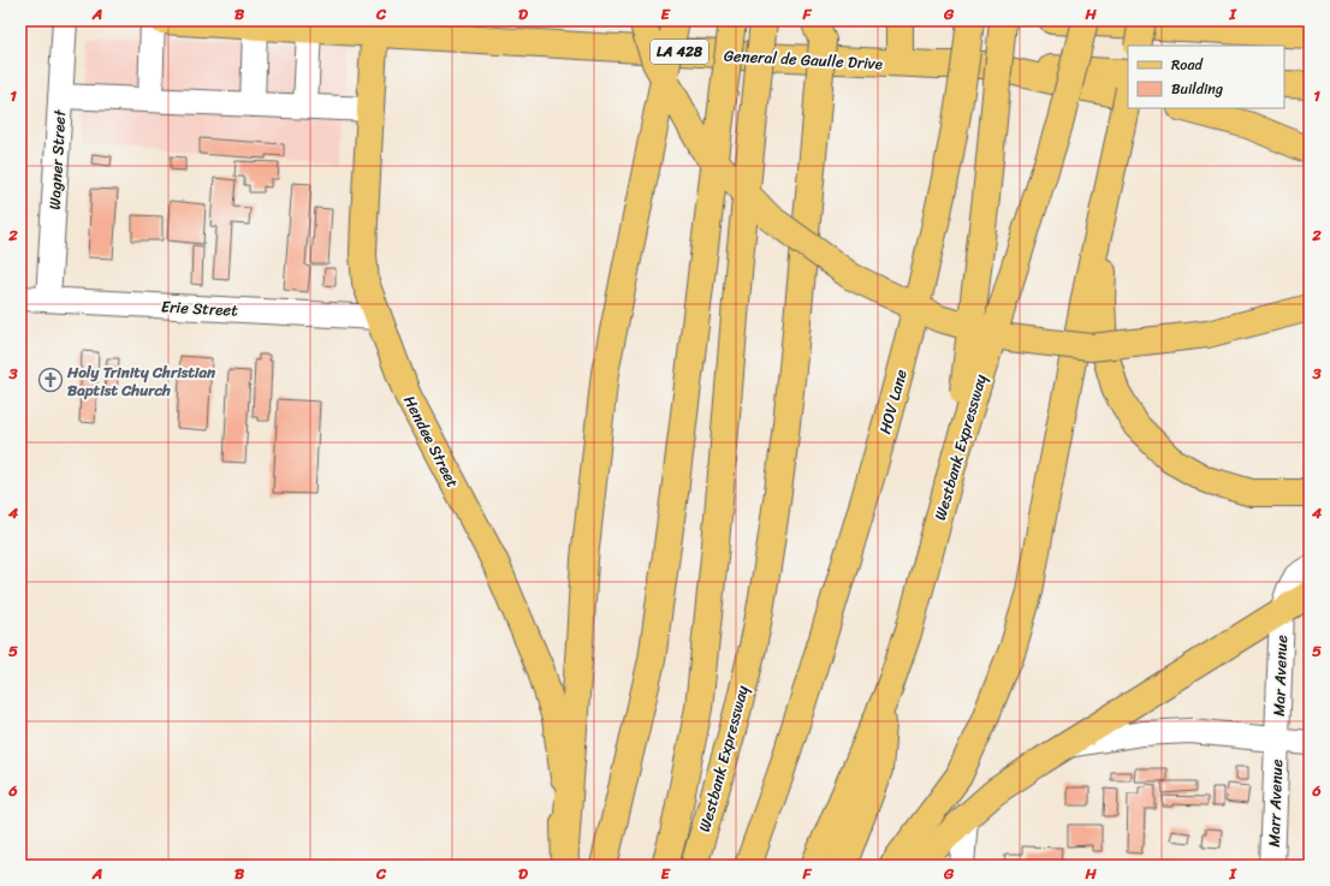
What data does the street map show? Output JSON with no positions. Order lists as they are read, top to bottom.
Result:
{
  "streets": {
    "main road": [
      "LA 428",
      "General de Gaulle Drive",
      "HOV Lane",
      "Hendee Street",
      "Westbank Expressway"
    ],
    "street": [
      "Wagner Street",
      "Erie Street",
      "Mar Avenue",
      "Marr Avenue"
    ]
  },
  "crossings": [
    ["General de Gaulle Drive", "Hendee Street"],
    ["Wagner Street", "Erie Street"],
    ["Erie Street", "Hendee Street"],
    ["Mar Avenue", "Marr Avenue"]
  ],
  "places": {
    "church": ["Holy Trinity Christian Baptist Church"]
  },
  "legend": ["Road", "Building"],
  "grid": {
    "columns": [
      "A",
      "B",
      "C",
      "D",
      "E",
      "F",
      "G",
      "H",
      "I"
    ],
    "rows": [
      "1",
      "2",
      "3",
      "4",
      "5",
      "6"
    ]
  }
}
